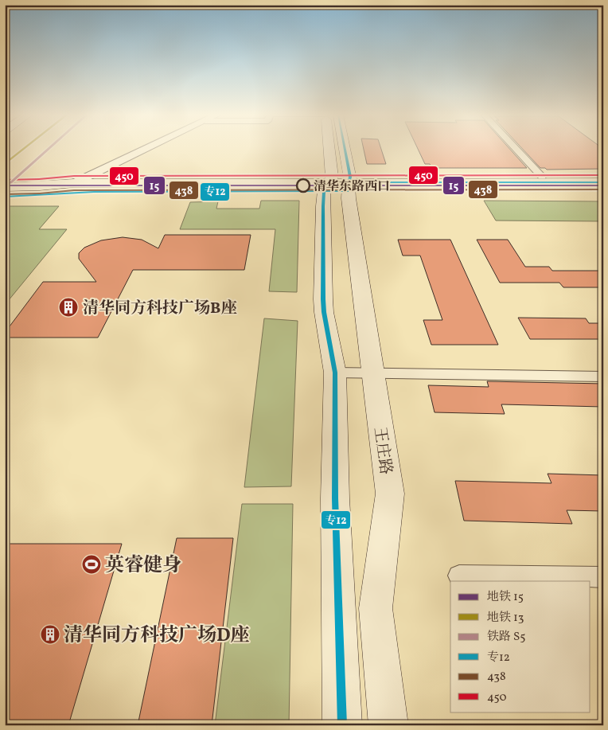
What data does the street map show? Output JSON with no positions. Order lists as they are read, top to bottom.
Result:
{
  "streets": {
    "main road": ["王庄路"]
  },
  "places": {
    "other": ["清华东路西口"],
    "building": ["清华同方科技广场B座", "清华同方科技广场D座"],
    "sports": ["英睿健身"]
  },
  "lines": [
    "metro line 13",
    "rail line S5",
    "transit line 专12",
    "transit line 450",
    "metro line 15",
    "transit line 438"
  ],
  "legend": [
    "地铁 15",
    "地铁 13",
    "铁路 S5",
    "专12",
    "438",
    "450"
  ]
}
